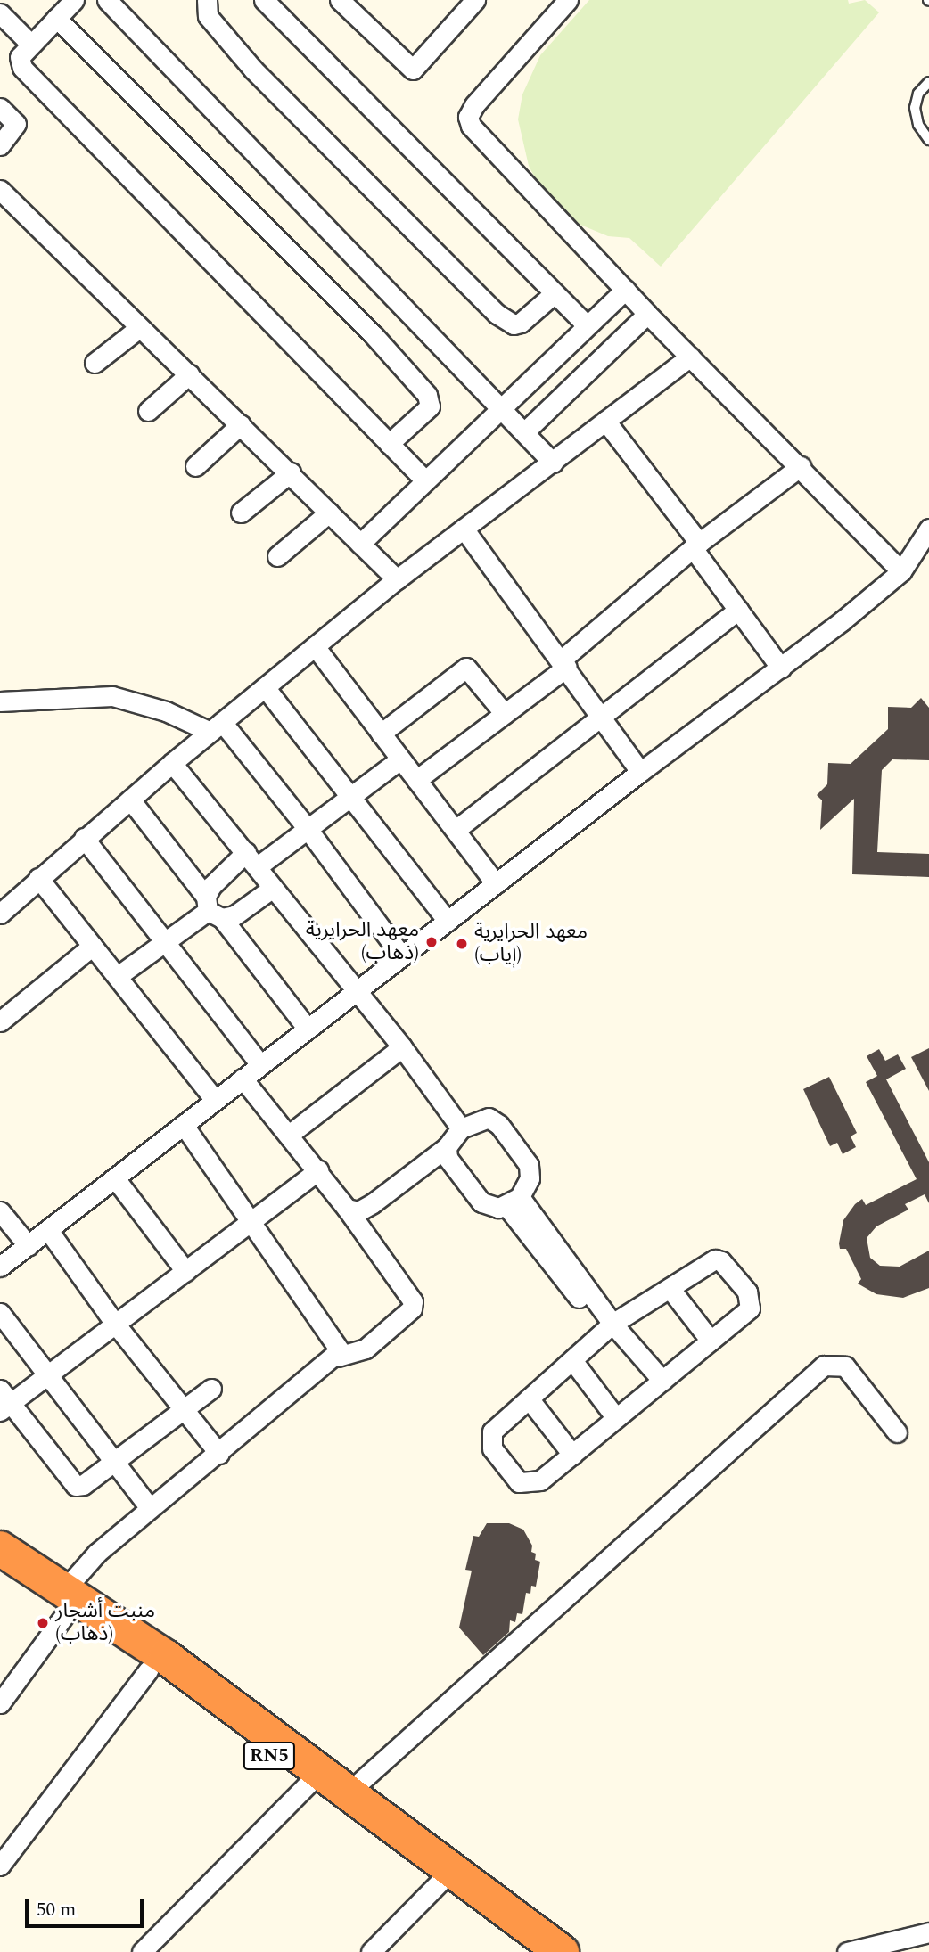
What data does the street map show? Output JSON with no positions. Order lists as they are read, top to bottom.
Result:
{
  "streets": {
    "highway": ["RN5"]
  },
  "places": ["معهد الحرايرية (ذهاب)", "معهد الحرايرية (إياب)", "منبت أشجار (ذهاب)"],
  "scale_bar": "50 m"
}
